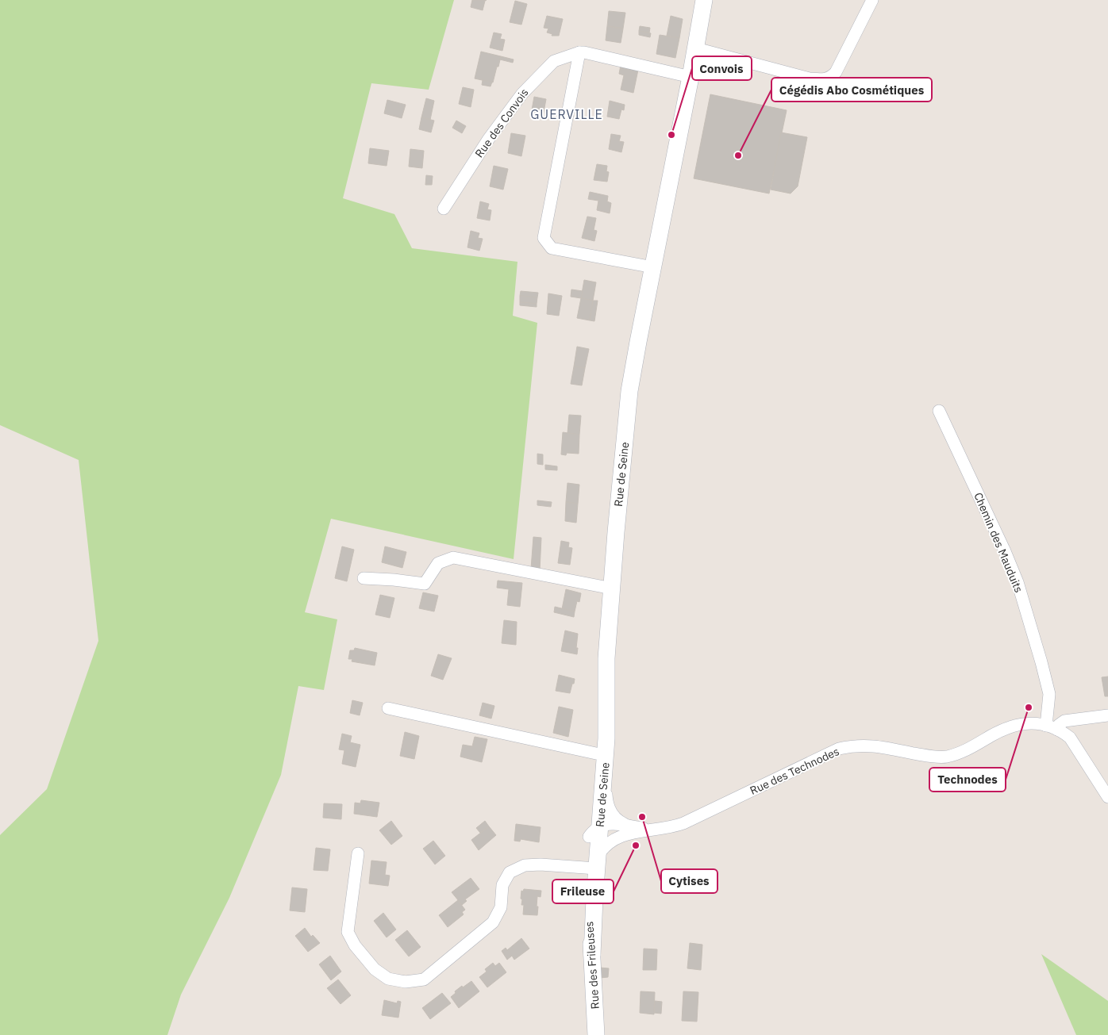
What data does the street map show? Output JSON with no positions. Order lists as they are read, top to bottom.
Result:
{
  "streets": {
    "street": [
      "Rue des Convois",
      "Rue de Seine",
      "Chemin des Mauduits",
      "Rue des Technodes",
      "Rue des Frileuses"
    ]
  },
  "crossings": [
    ["Rue des Convois", "Rue de Seine"],
    ["Rue de Seine", "Rue des Technodes"],
    ["Rue de Seine", "Rue des Frileuses"],
    ["Chemin des Mauduits", "Rue des Technodes"],
    ["Rue des Technodes", "Rue des Frileuses"]
  ],
  "districts": ["GUERVILLE"],
  "places": [
    "Convois",
    "Cégédis Abo Cosmétiques",
    "Technodes",
    "Cytises",
    "Frileuse"
  ]
}
